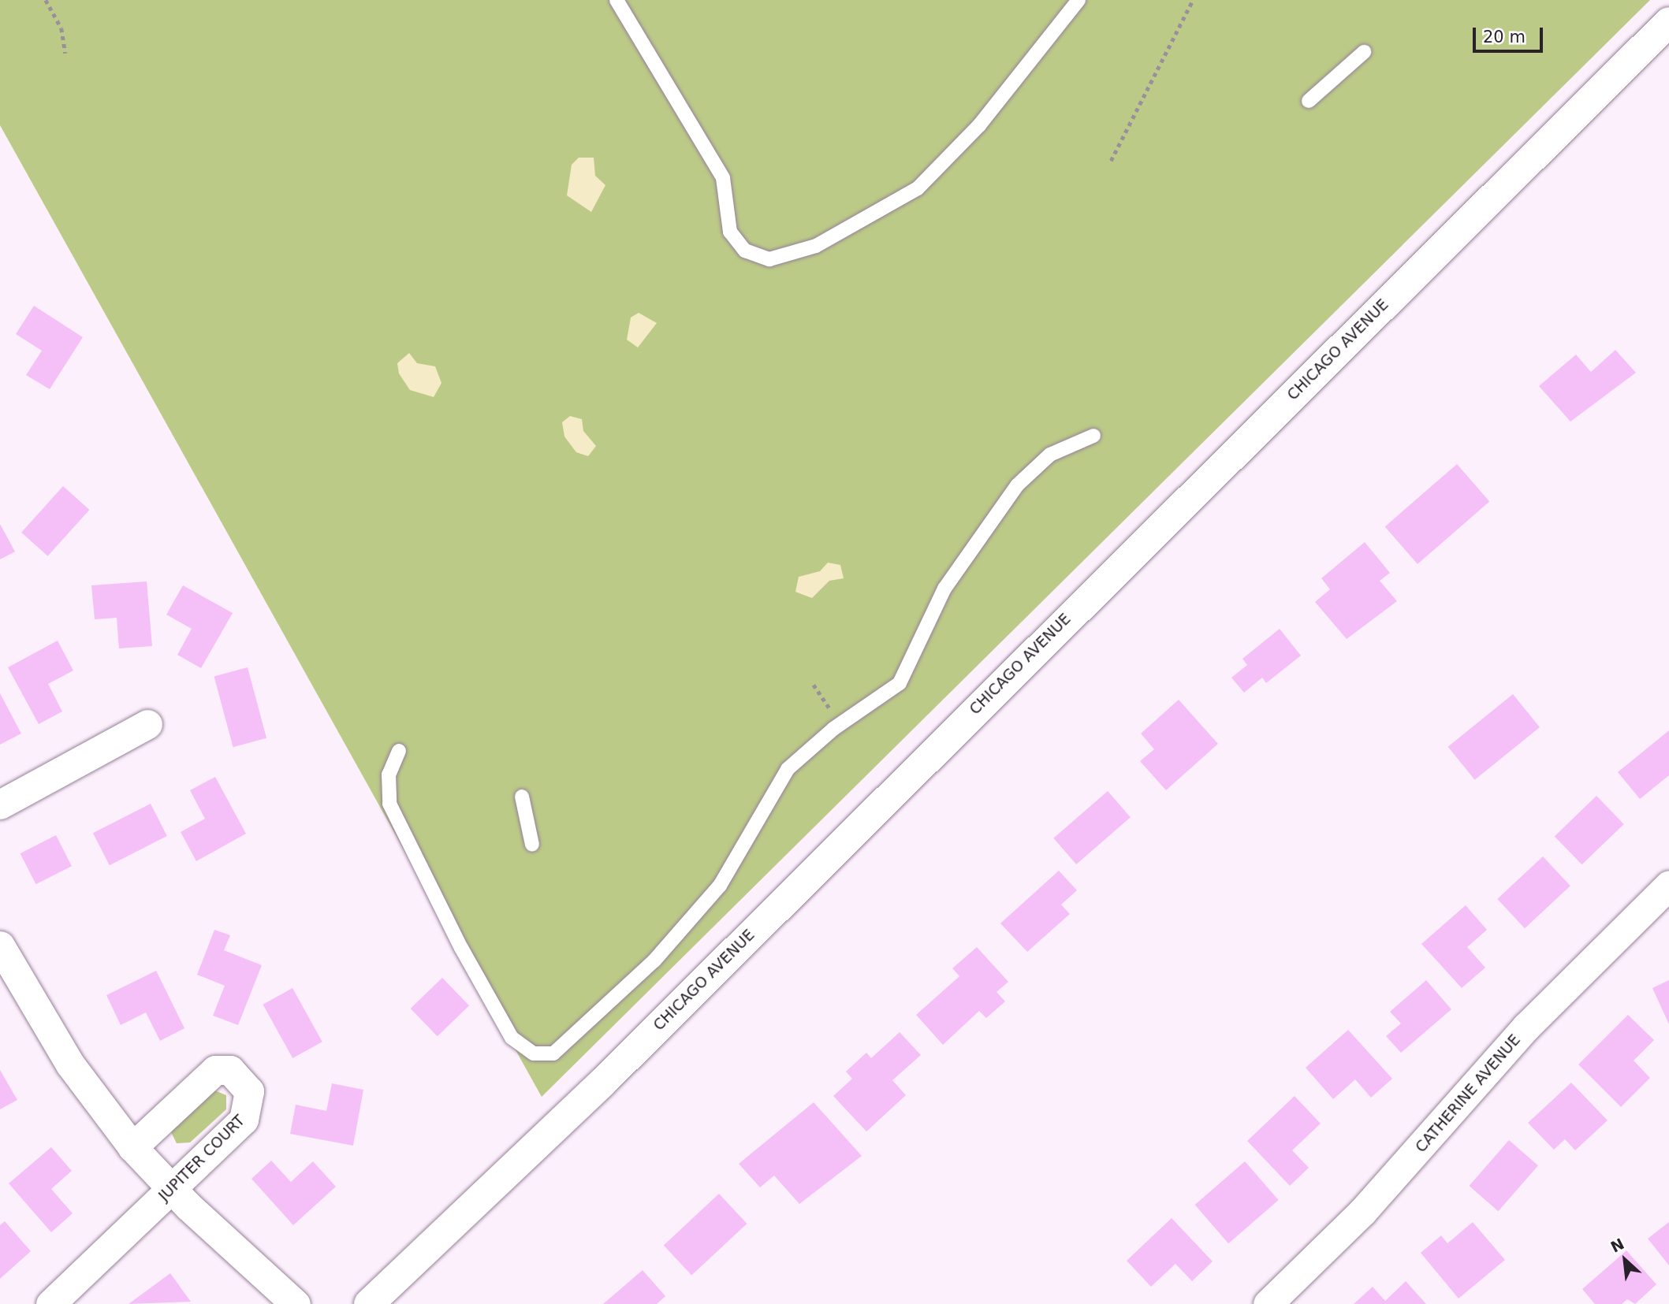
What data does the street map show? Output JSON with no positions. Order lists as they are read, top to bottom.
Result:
{
  "streets": {
    "main road": ["CHICAGO AVENUE"],
    "street": ["CATHERINE AVENUE", "JUPITER COURT"]
  },
  "scale_bar": "20 m",
  "north": "top left"
}
